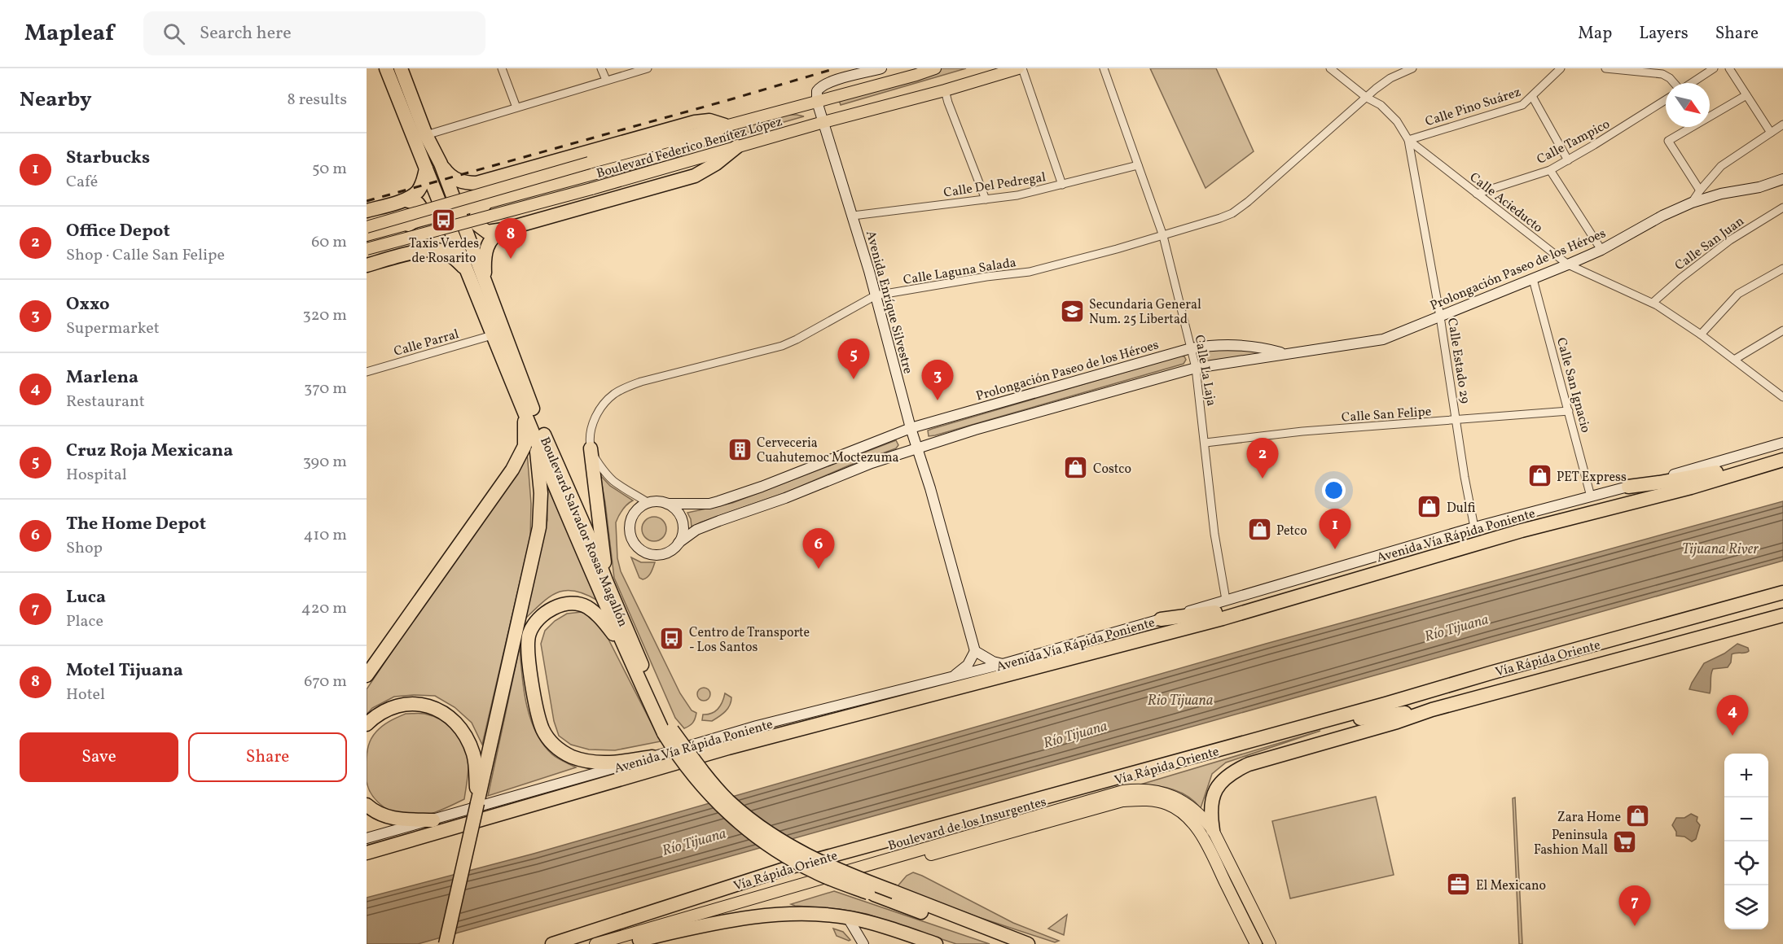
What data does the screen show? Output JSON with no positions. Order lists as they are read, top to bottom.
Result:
{
  "streets": {
    "highway": ["Boulevard Salvador Rosas Magallón", "Avenida Vía Rápida Poniente", "Vía Rápida Oriente"],
    "main road": ["Boulevard Federico Benítez López", "Boulevard de los Insurgentes"],
    "street": [
      "Calle Pino Suárez",
      "Calle Tampico",
      "Calle Del Pedregal",
      "Calle Acieducto",
      "Calle San Juan",
      "Prolongación Paseo de los Héroes",
      "Calle Laguna Salada",
      "Avenida Enríque Silvestre",
      "Calle Parral",
      "Calle Estado 29",
      "Calle La Laja",
      "Calle San Ignacio",
      "Calle San Felipe"
    ]
  },
  "crossings": [
    ["Calle Pino Suárez", "Calle Acieducto"],
    ["Calle Pino Suárez", "Calle Estado 29"],
    ["Calle Tampico", "Calle Acieducto"],
    ["Boulevard Federico Benítez López", "Avenida Enríque Silvestre"],
    ["Calle Del Pedregal", "Avenida Enríque Silvestre"],
    ["Calle Del Pedregal", "Calle La Laja"],
    ["Calle Acieducto", "Calle San Juan"],
    ["Calle Acieducto", "Prolongación Paseo de los Héroes"],
    ["Calle Acieducto", "Calle Laguna Salada"],
    ["Calle Acieducto", "Calle Estado 29"],
    ["Prolongación Paseo de los Héroes", "Avenida Enríque Silvestre"],
    ["Prolongación Paseo de los Héroes", "Calle Estado 29"],
    ["Prolongación Paseo de los Héroes", "Calle La Laja"],
    ["Prolongación Paseo de los Héroes", "Calle San Ignacio"],
    ["Calle Laguna Salada", "Avenida Enríque Silvestre"],
    ["Calle Laguna Salada", "Calle La Laja"],
    ["Calle Parral", "Boulevard Salvador Rosas Magallón"],
    ["Calle Estado 29", "Calle San Felipe"],
    ["Calle Estado 29", "Avenida Vía Rápida Poniente"],
    ["Calle La Laja", "Calle San Felipe"],
    ["Calle La Laja", "Avenida Vía Rápida Poniente"],
    ["Calle San Ignacio", "Calle San Felipe"],
    ["Calle San Ignacio", "Avenida Vía Rápida Poniente"]
  ],
  "water": ["Tijuana River", "Río Tijuana", "Rio Tijuana"],
  "places": {
    "bus stop": ["Taxis Verdes de Rosarito", "Centro de Transporte - Los Santos"],
    "school or university": ["Secundaria General Num. 25 Libertad"],
    "building": ["Cerveceria Cuahutemoc Moctezuma"],
    "shop": [
      "Costco",
      "PET Express",
      "Dulfi",
      "Petco",
      "Zara Home"
    ],
    "supermarket": ["Peninsula Fashion Mall"],
    "office": ["El Mexicano"]
  },
  "north": "bottom right",
  "page": {
    "header": "Mapleaf",
    "search": "Search here",
    "nav": ["Map", "Layers", "Share"],
    "heading": ["Nearby", "8 results"],
    "list": [
      {
        "mark": "1",
        "name": "Starbucks",
        "note": "Café",
        "value": "50 m"
      },
      {
        "mark": "2",
        "name": "Office Depot",
        "note": "Shop · Calle San Felipe",
        "value": "60 m"
      },
      {
        "mark": "3",
        "name": "Oxxo",
        "note": "Supermarket",
        "value": "320 m"
      },
      {
        "mark": "4",
        "name": "Marlena",
        "note": "Restaurant",
        "value": "370 m"
      },
      {
        "mark": "5",
        "name": "Cruz Roja Mexicana",
        "note": "Hospital",
        "value": "390 m"
      },
      {
        "mark": "6",
        "name": "The Home Depot",
        "note": "Shop",
        "value": "410 m"
      },
      {
        "mark": "7",
        "name": "Luca",
        "note": "Place",
        "value": "420 m"
      },
      {
        "mark": "8",
        "name": "Motel Tijuana",
        "note": "Hotel",
        "value": "670 m"
      }
    ],
    "pins": [
      "8",
      "5",
      "3",
      "2",
      "1",
      "6",
      "4",
      "7"
    ],
    "buttons": ["Save", "Share"],
    "map_buttons": ["+", "−"]
  }
}
